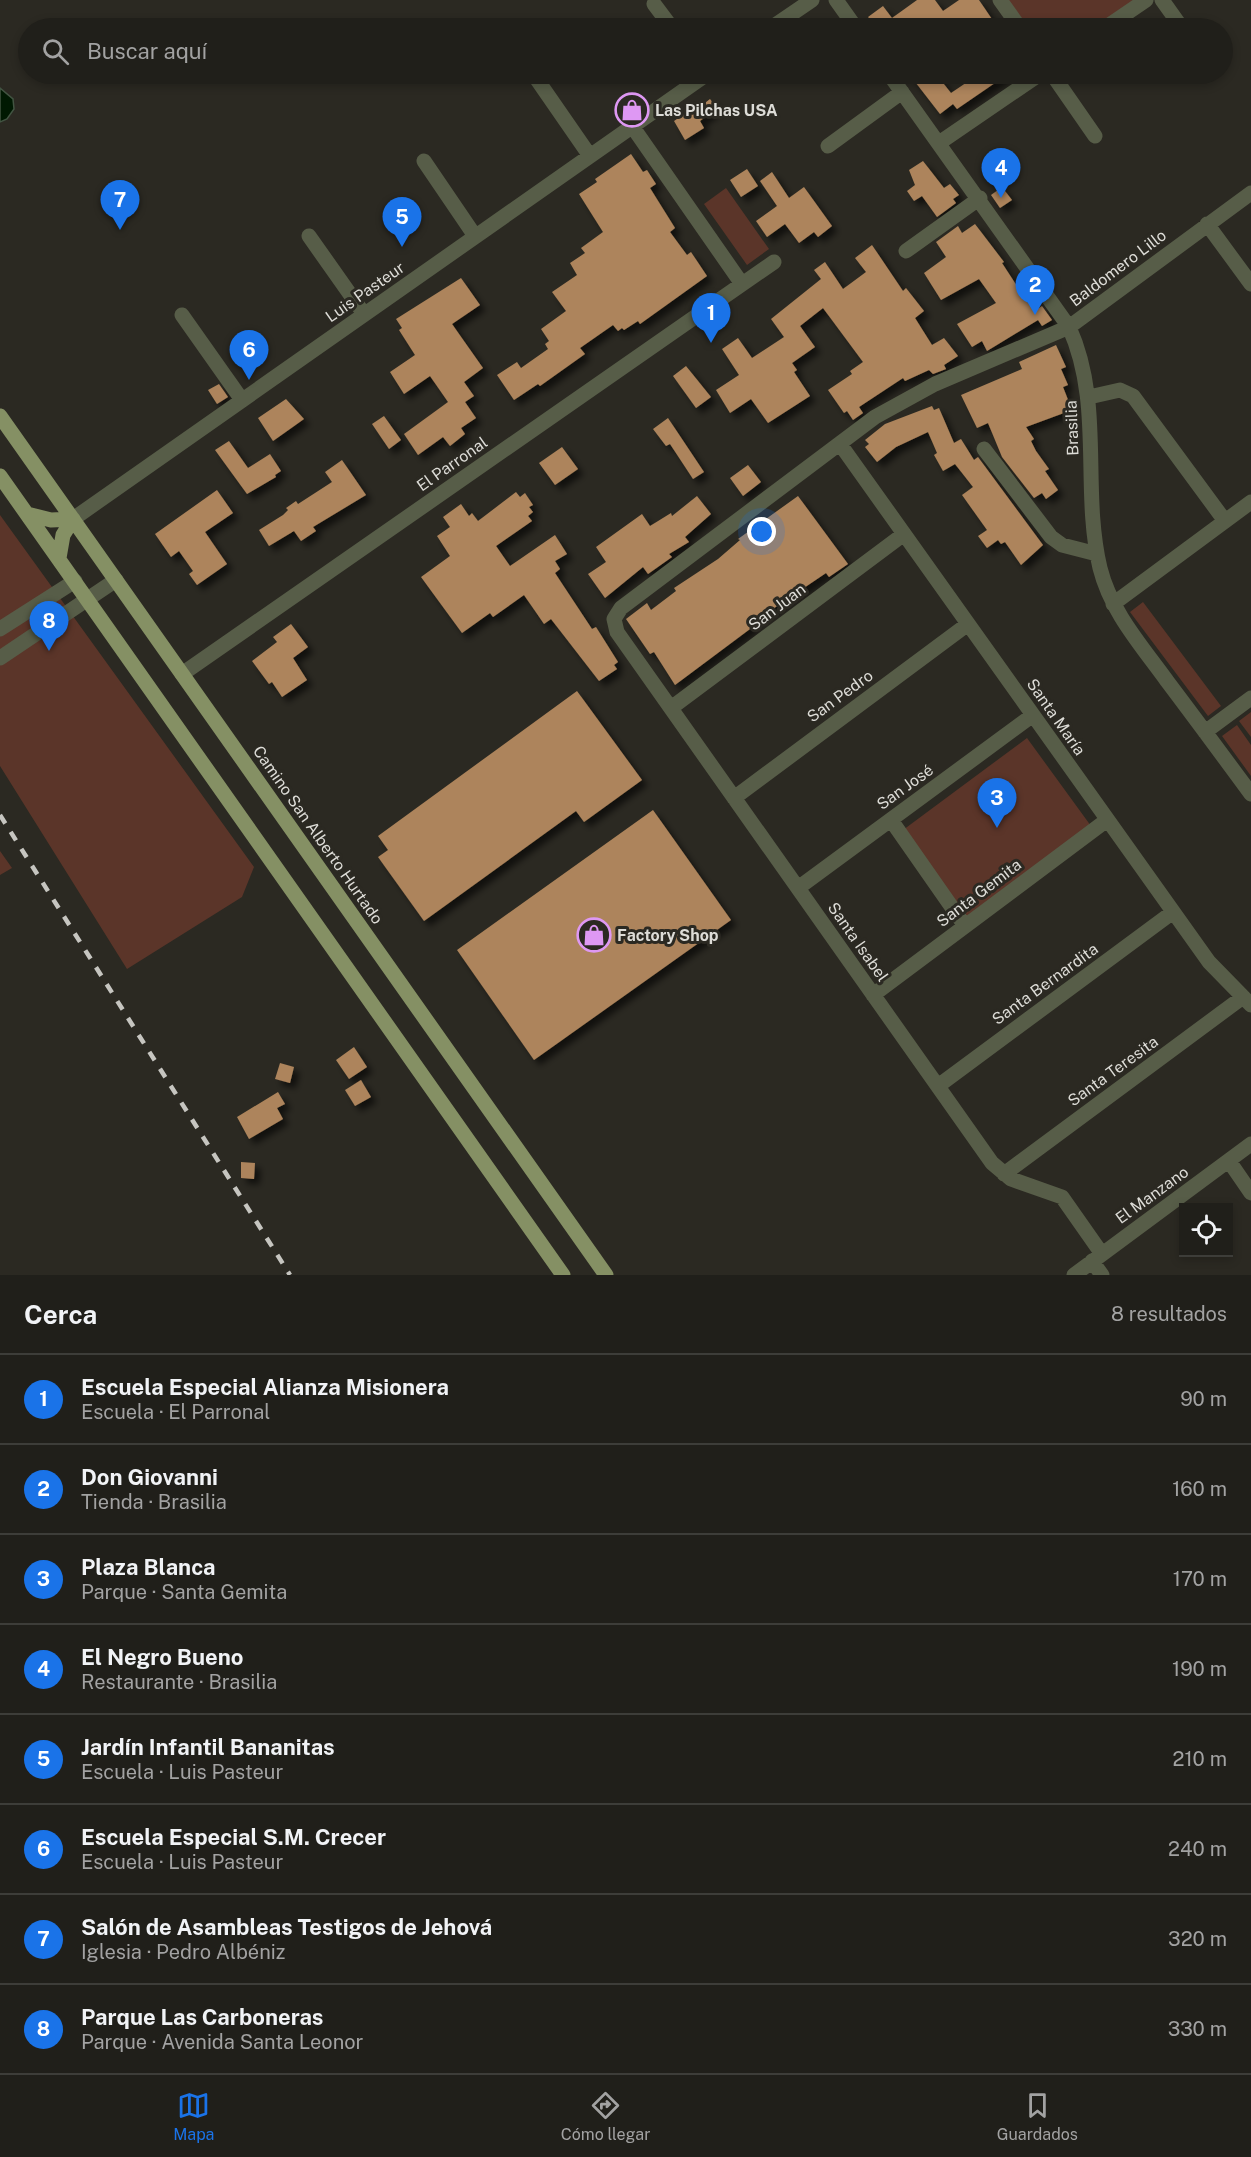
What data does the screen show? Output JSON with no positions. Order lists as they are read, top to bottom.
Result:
{
  "streets": {
    "main road": ["Camino San Alberto Hurtado"],
    "street": [
      "Baldomero Lillo",
      "Luis Pasteur",
      "Brasilia",
      "El Parronal",
      "San Juan",
      "San Pedro",
      "Santa María",
      "San José",
      "Santa Gemita",
      "Santa Isabel",
      "Santa Bernardita",
      "Santa Teresita",
      "El Manzano"
    ]
  },
  "crossings": [
    ["Baldomero Lillo", "Brasilia"],
    ["Baldomero Lillo", "Santa María"],
    ["Baldomero Lillo", "Santa Isabel"],
    ["Luis Pasteur", "Camino San Alberto Hurtado"],
    ["El Parronal", "Camino San Alberto Hurtado"],
    ["San Juan", "Santa María"],
    ["San Juan", "Santa Isabel"],
    ["San Pedro", "Santa María"],
    ["San Pedro", "Santa Isabel"],
    ["Santa María", "San José"],
    ["Santa María", "Santa Gemita"],
    ["Santa María", "Santa Bernardita"],
    ["Santa María", "Santa Teresita"],
    ["San José", "Santa Isabel"],
    ["Santa Gemita", "Santa Isabel"],
    ["Santa Isabel", "Santa Bernardita"],
    ["Santa Isabel", "Santa Teresita"],
    ["Santa Isabel", "El Manzano"]
  ],
  "places": {
    "shop": ["Las Pilchas USA", "Factory Shop"]
  },
  "page": {
    "search": "Buscar aquí",
    "pins": [
      "4",
      "7",
      "5",
      "2",
      "1",
      "6",
      "8",
      "3"
    ],
    "heading": ["Cerca", "8 resultados"],
    "list": [
      {
        "mark": "1",
        "name": "Escuela Especial Alianza Misionera",
        "note": "Escuela · El Parronal",
        "value": "90 m"
      },
      {
        "mark": "2",
        "name": "Don Giovanni",
        "note": "Tienda · Brasilia",
        "value": "160 m"
      },
      {
        "mark": "3",
        "name": "Plaza Blanca",
        "note": "Parque · Santa Gemita",
        "value": "170 m"
      },
      {
        "mark": "4",
        "name": "El Negro Bueno",
        "note": "Restaurante · Brasilia",
        "value": "190 m"
      },
      {
        "mark": "5",
        "name": "Jardín Infantil Bananitas",
        "note": "Escuela · Luis Pasteur",
        "value": "210 m"
      },
      {
        "mark": "6",
        "name": "Escuela Especial S.M. Crecer",
        "note": "Escuela · Luis Pasteur",
        "value": "240 m"
      },
      {
        "mark": "7",
        "name": "Salón de Asambleas Testigos de Jehová",
        "note": "Iglesia · Pedro Albéniz",
        "value": "320 m"
      },
      {
        "mark": "8",
        "name": "Parque Las Carboneras",
        "note": "Parque · Avenida Santa Leonor",
        "value": "330 m"
      }
    ],
    "nav": ["Mapa", "Cómo llegar", "Guardados"]
  }
}
